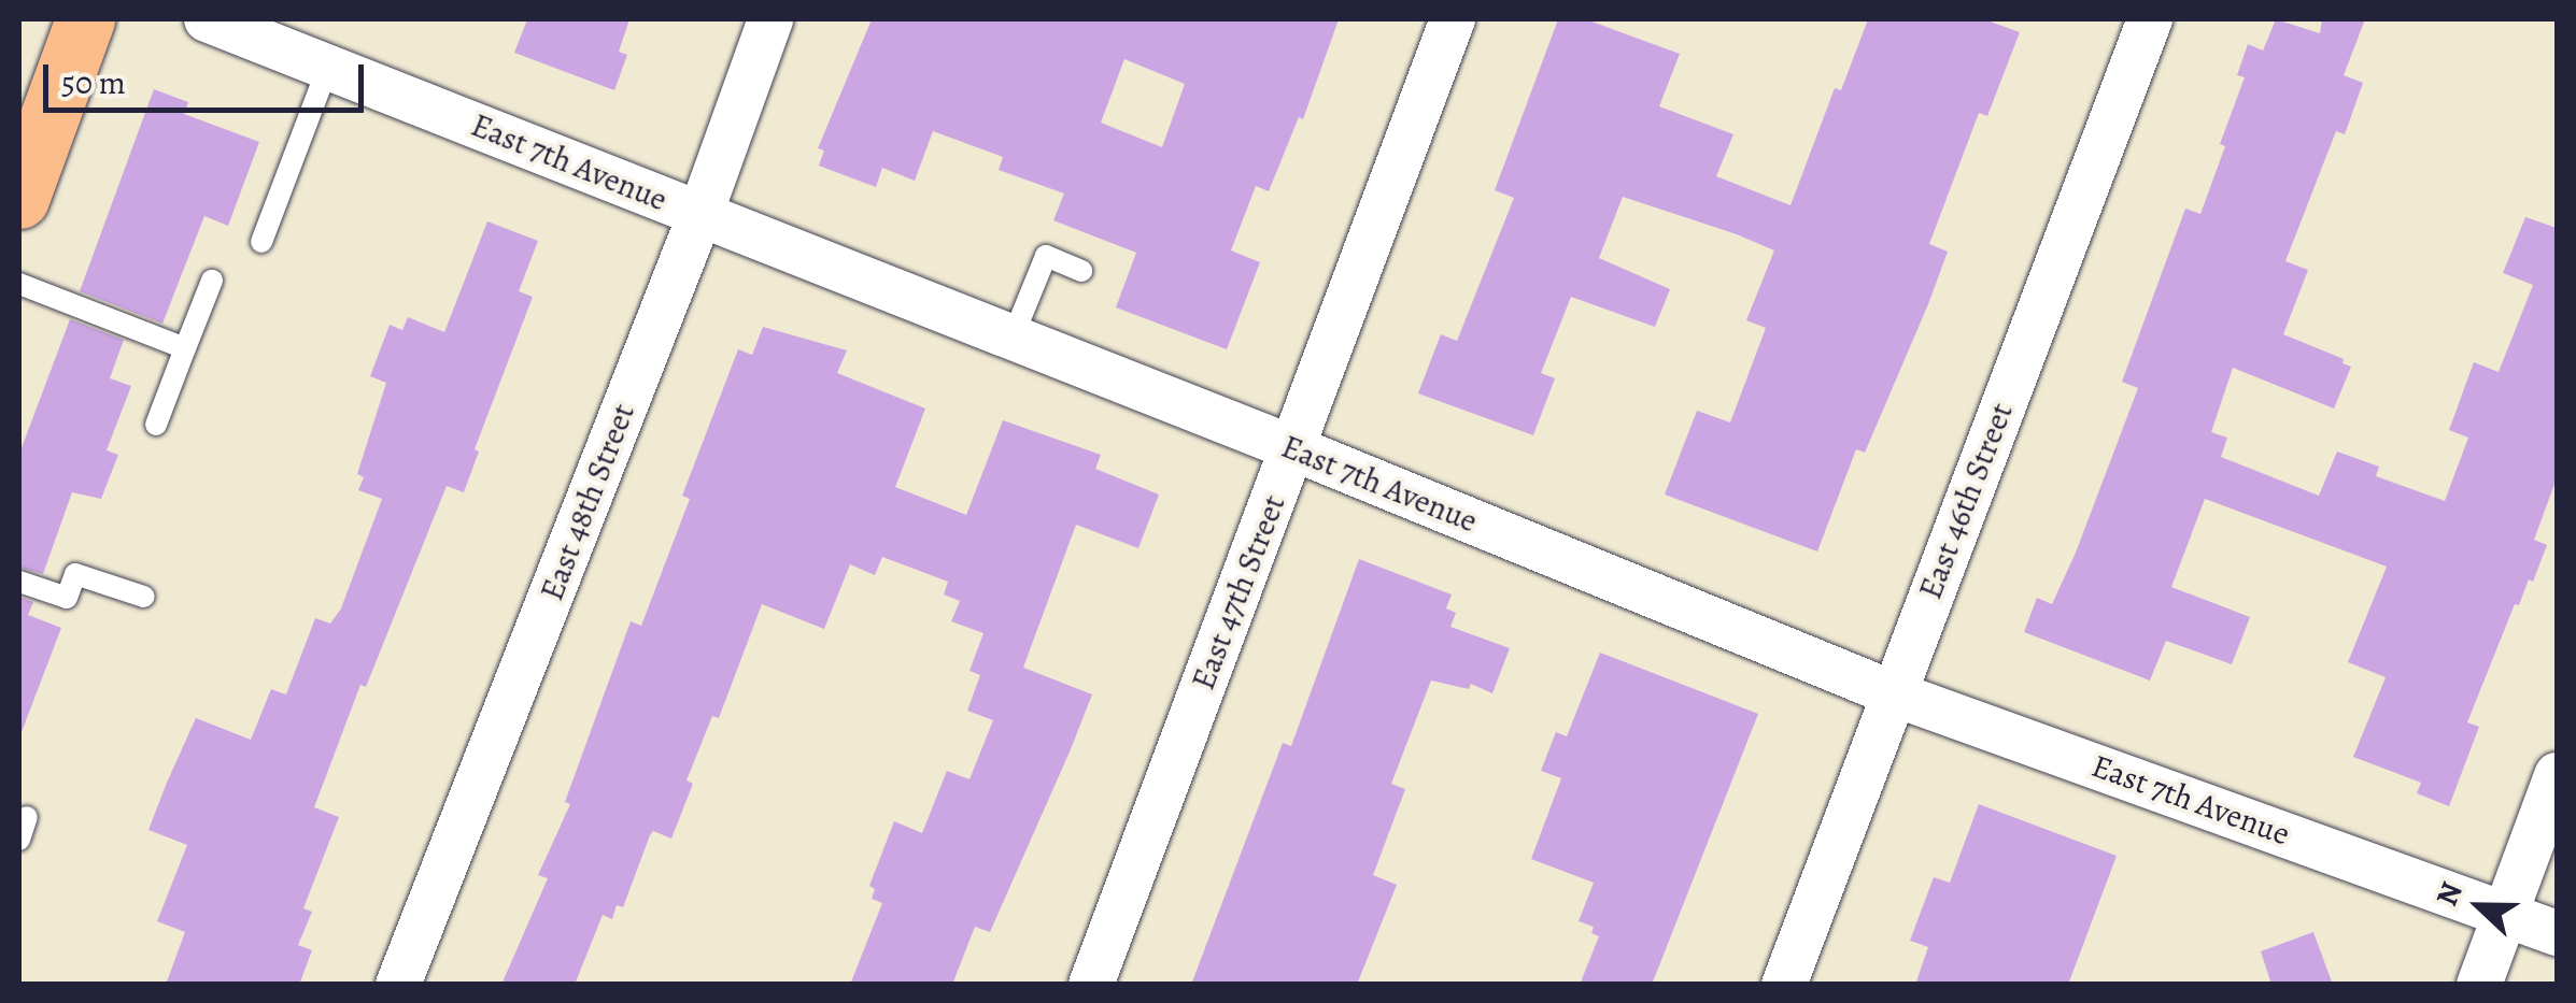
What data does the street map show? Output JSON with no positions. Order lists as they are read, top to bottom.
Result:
{
  "streets": {
    "street": [
      "East 7th Avenue",
      "East 46th Street",
      "East 48th Street",
      "East 47th Street"
    ]
  },
  "crossings": [
    ["East 7th Avenue", "East 46th Street"],
    ["East 7th Avenue", "East 48th Street"],
    ["East 7th Avenue", "East 47th Street"]
  ],
  "scale_bar": "50 m",
  "north": "left"
}
